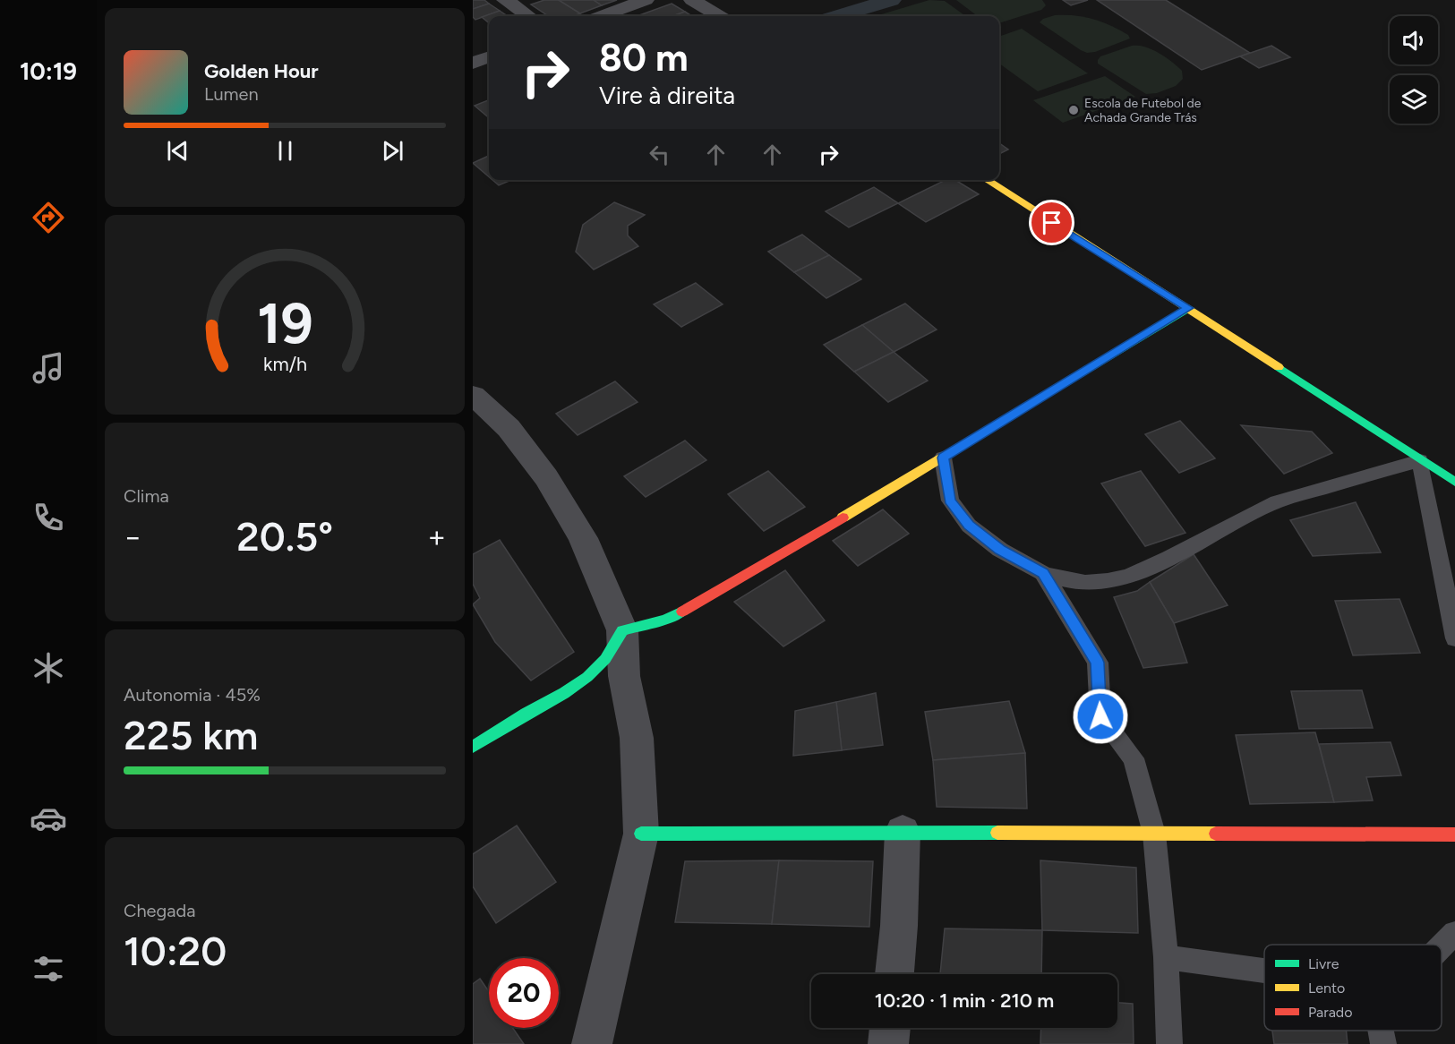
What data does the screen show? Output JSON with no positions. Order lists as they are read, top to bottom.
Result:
{
  "places": ["Escola de Futebol de Achada Grande Trás"],
  "legend": ["Livre", "Lento", "Parado"],
  "page": {
    "tabs": "10:19",
    "turn": ["80 m", "Vire à direita"],
    "song": ["Golden Hour", "Lumen"],
    "tile": [
      "Clima",
      ["Autonomia · 45%", "225 km"],
      ["Chegada", "10:20"]
    ],
    "heat": ["−", "20.5°", "+"],
    "limit": "20",
    "trip": "10:20 · 1 min · 210 m",
    "gauge": ["19", "km/h"]
  }
}
